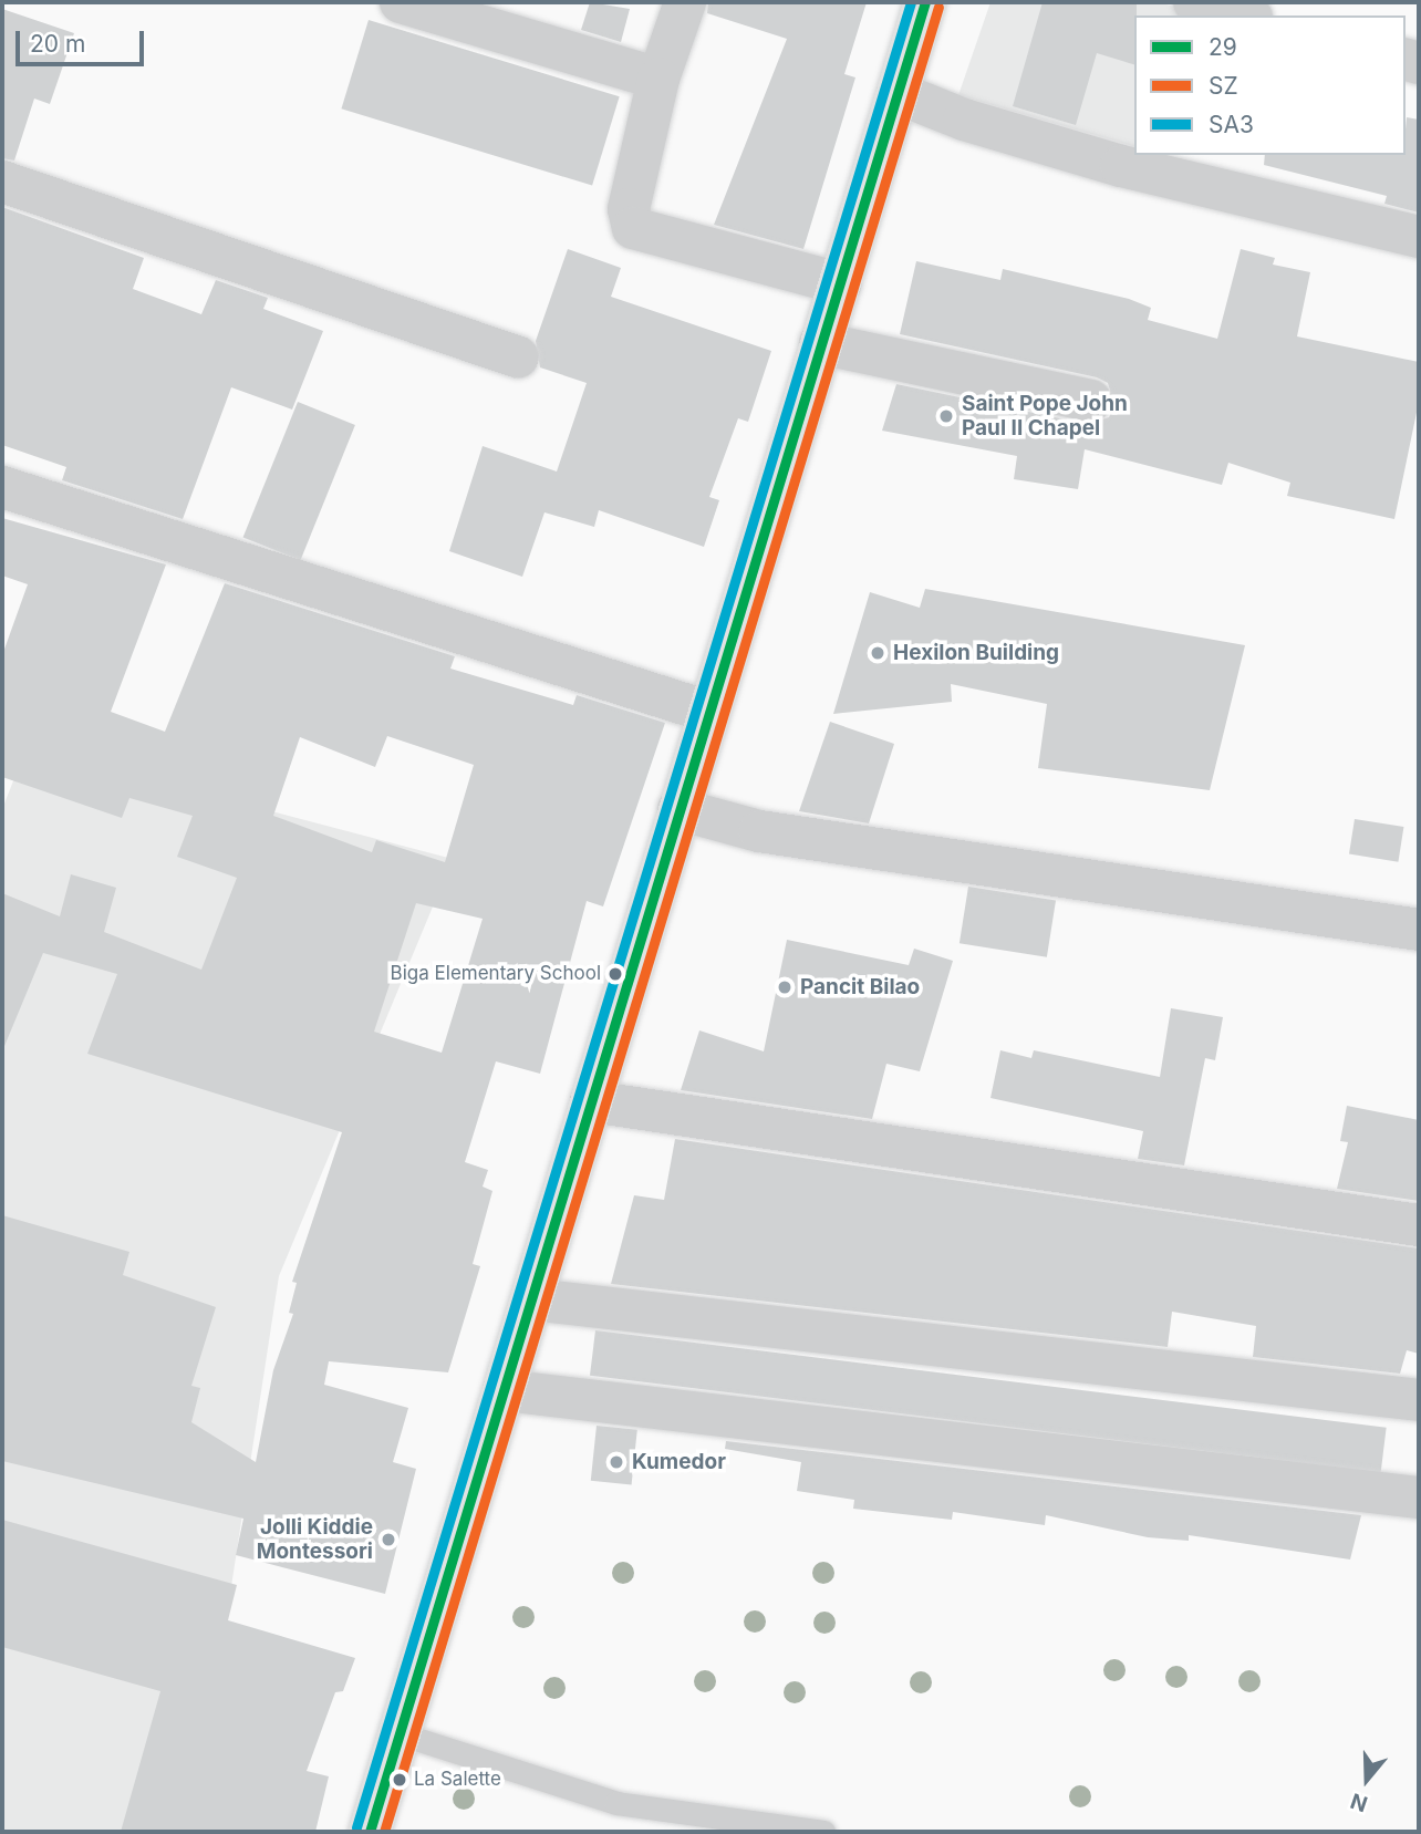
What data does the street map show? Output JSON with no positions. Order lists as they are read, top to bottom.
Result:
{
  "places": [
    "Saint Pope John Paul II Chapel",
    "Hexilon Building",
    "Biga Elementary School",
    "Pancit Bilao",
    "Kumedor",
    "Jolli Kiddie Montessori",
    "La Salette"
  ],
  "lines": ["transit line 29", "transit line SA3", "transit line SZ"],
  "legend": ["29", "SZ", "SA3"],
  "scale_bar": "20 m",
  "north": "bottom"
}
